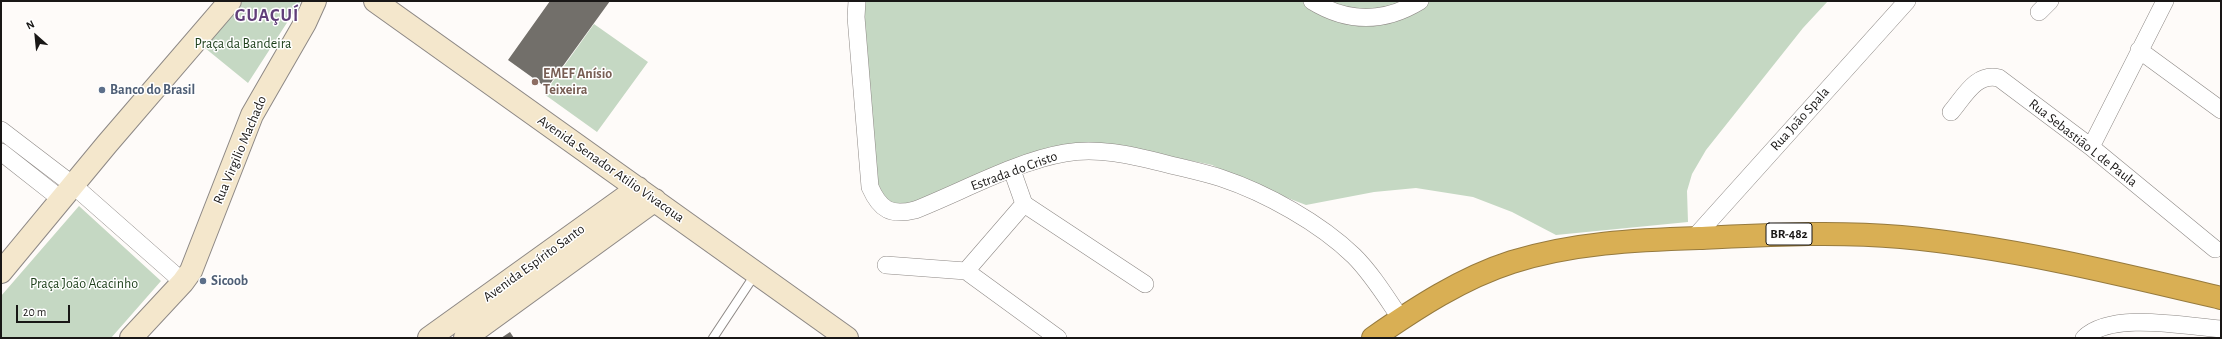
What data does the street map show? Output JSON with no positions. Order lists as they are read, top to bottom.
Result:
{
  "streets": {
    "highway": ["BR-482"],
    "street": [
      "Rua João Spala",
      "Rua Sebastião L de Paula",
      "Rua Virgilio Machado",
      "Avenida Senador Atilio Vivacqua",
      "Estrada do Cristo",
      "Avenida Espírito Santo"
    ]
  },
  "crossings": [
    ["Rua João Spala", "BR-482"],
    ["Avenida Senador Atilio Vivacqua", "Avenida Espírito Santo"],
    ["Estrada do Cristo", "BR-482"]
  ],
  "districts": ["GUAÇUÍ"],
  "parks": ["Praça da Bandeira", "Praça João Acacinho"],
  "places": ["EMEF Anísio Teixeira", "Banco do Brasil", "Sicoob"],
  "scale_bar": "20 m",
  "north": "top left"
}
